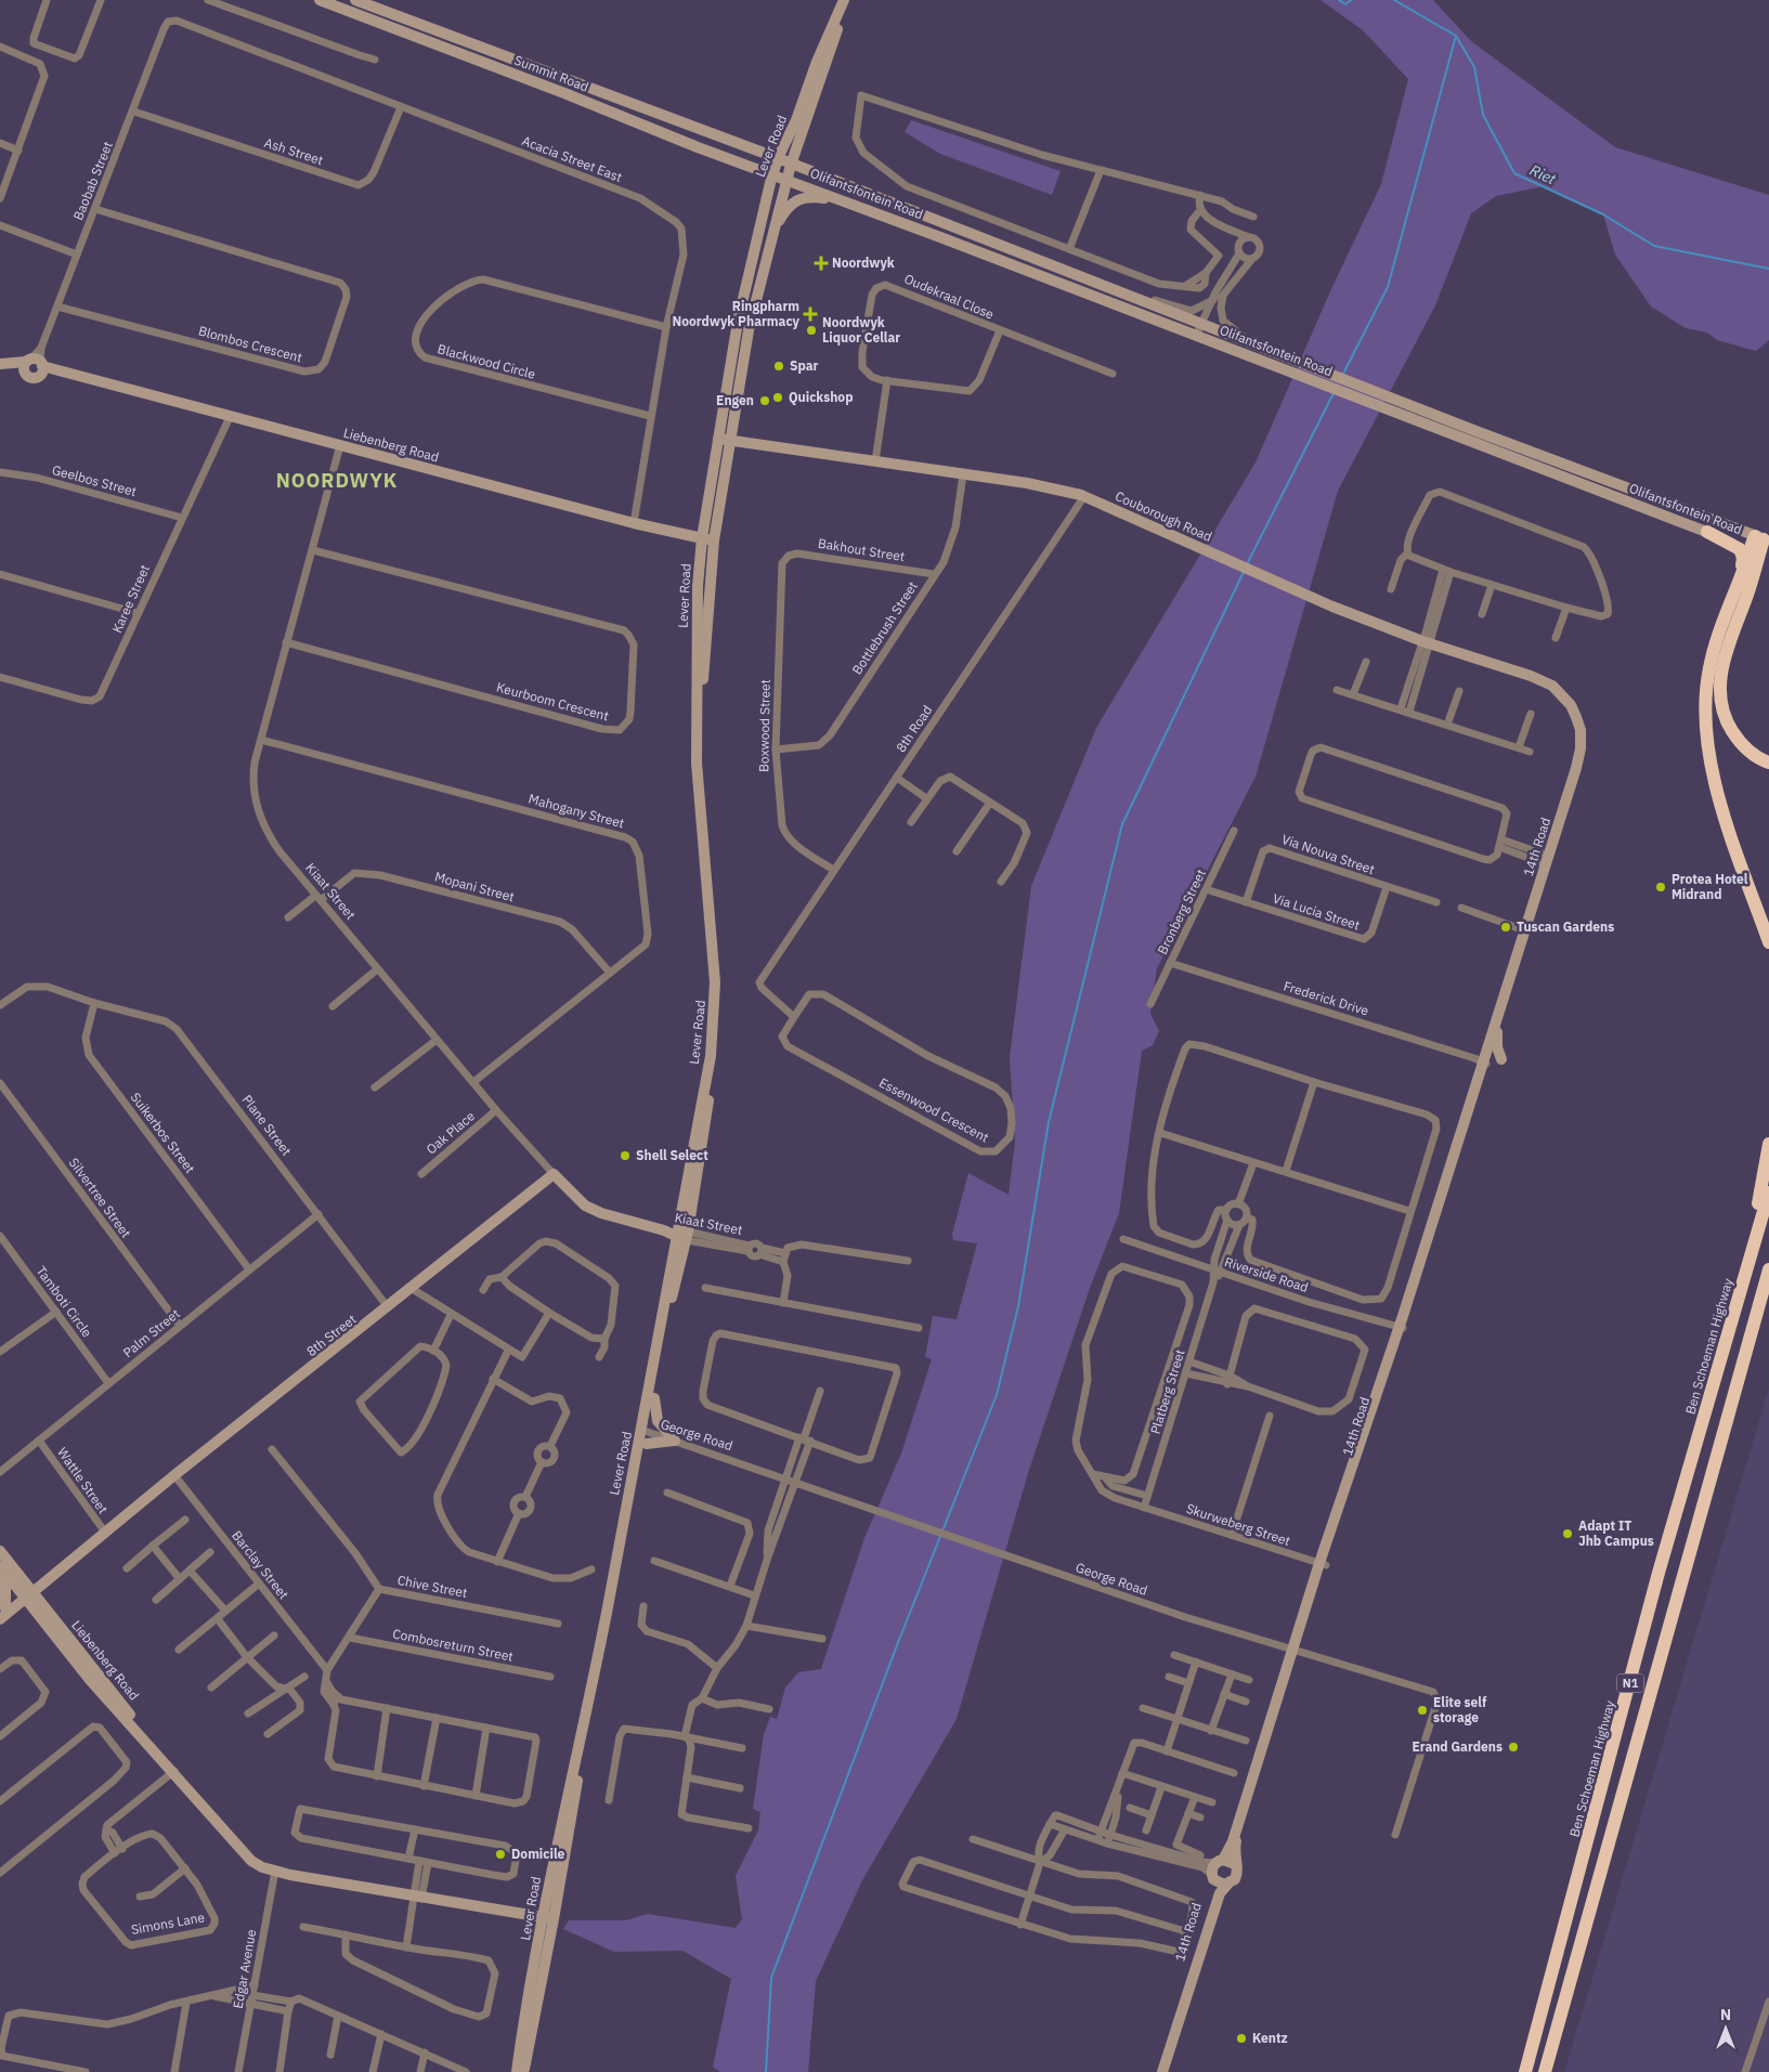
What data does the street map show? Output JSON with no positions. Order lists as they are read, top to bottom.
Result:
{
  "streets": {
    "highway": ["Ben Schoeman Highway", "N1"],
    "main road": [
      "Summit Road",
      "Lever Road",
      "Olifantsfontein Road",
      "Liebenberg Road",
      "Couborough Road",
      "14th Road",
      "Kiaat Street",
      "8th Street"
    ],
    "street": [
      "Ash Street",
      "Acacia Street East",
      "Baobab Street",
      "Oudekraal Close",
      "Blombos Crescent",
      "Blackwood Circle",
      "Geelbos Street",
      "Bakhout Street",
      "Karee Street",
      "Bottlebrush Street",
      "Keurboom Crescent",
      "Boxwood Street",
      "8th Road",
      "Mahogany Street",
      "Via Nouva Street",
      "Mopani Street",
      "Bronberg Street",
      "Via Lucia Street",
      "Frederick Drive",
      "Essenwood Crescent",
      "Plane Street",
      "Suikerbos Street",
      "Oak Place",
      "Silvertree Street",
      "Riverside Road",
      "Tamboti Circle",
      "Palm Street",
      "Platberg Street",
      "George Road",
      "Wattle Street",
      "Skurweberg Street",
      "Barclay Street",
      "Chive Street",
      "Combosreturn Street",
      "Simons Lane",
      "Edgar Avenue"
    ]
  },
  "crossings": [
    ["Summit Road", "Lever Road"],
    ["Summit Road", "Olifantsfontein Road"],
    ["Lever Road", "Olifantsfontein Road"],
    ["Lever Road", "Liebenberg Road"],
    ["Lever Road", "Couborough Road"],
    ["Lever Road", "Kiaat Street"],
    ["Lever Road", "George Road"],
    ["Ash Street", "Acacia Street East"],
    ["Ash Street", "Baobab Street"],
    ["Acacia Street East", "Baobab Street"],
    ["Acacia Street East", "Blackwood Circle"],
    ["Acacia Street East", "Liebenberg Road"],
    ["Baobab Street", "Blombos Crescent"],
    ["Baobab Street", "Liebenberg Road"],
    ["Liebenberg Road", "Karee Street"],
    ["Liebenberg Road", "Kiaat Street"],
    ["Liebenberg Road", "8th Street"],
    ["Liebenberg Road", "Edgar Avenue"],
    ["Geelbos Street", "Karee Street"],
    ["Couborough Road", "Bottlebrush Street"],
    ["Couborough Road", "8th Road"],
    ["Couborough Road", "14th Road"],
    ["Bakhout Street", "Bottlebrush Street"],
    ["Bakhout Street", "Boxwood Street"],
    ["Bottlebrush Street", "Boxwood Street"],
    ["Keurboom Crescent", "Kiaat Street"],
    ["Boxwood Street", "8th Road"],
    ["8th Road", "Essenwood Crescent"],
    ["Mahogany Street", "Mopani Street"],
    ["Mahogany Street", "Kiaat Street"],
    ["14th Road", "Frederick Drive"],
    ["14th Road", "Riverside Road"],
    ["14th Road", "George Road"],
    ["14th Road", "Skurweberg Street"],
    ["Via Nouva Street", "Via Lucia Street"],
    ["Mopani Street", "Kiaat Street"],
    ["Kiaat Street", "Oak Place"],
    ["Kiaat Street", "8th Street"],
    ["Bronberg Street", "Via Lucia Street"],
    ["Bronberg Street", "Frederick Drive"],
    ["Plane Street", "Suikerbos Street"],
    ["Plane Street", "Palm Street"],
    ["Plane Street", "8th Street"],
    ["Suikerbos Street", "Palm Street"],
    ["Silvertree Street", "Palm Street"],
    ["Riverside Road", "Platberg Street"],
    ["Tamboti Circle", "Palm Street"],
    ["Palm Street", "Wattle Street"],
    ["8th Street", "Wattle Street"],
    ["8th Street", "Barclay Street"],
    ["Platberg Street", "Skurweberg Street"]
  ],
  "districts": ["NOORDWYK"],
  "water": ["Riet"],
  "places": {
    "health": ["Noordwyk", "Ringpharm Noordwyk Pharmacy"],
    "other": [
      "Noordwyk Liquor Cellar",
      "Spar",
      "Quickshop",
      "Engen",
      "Protea Hotel Midrand",
      "Tuscan Gardens",
      "Shell Select",
      "Adapt IT Jhb Campus",
      "Elite self storage",
      "Erand Gardens",
      "Domicile",
      "Kentz"
    ]
  },
  "north": "top"
}
